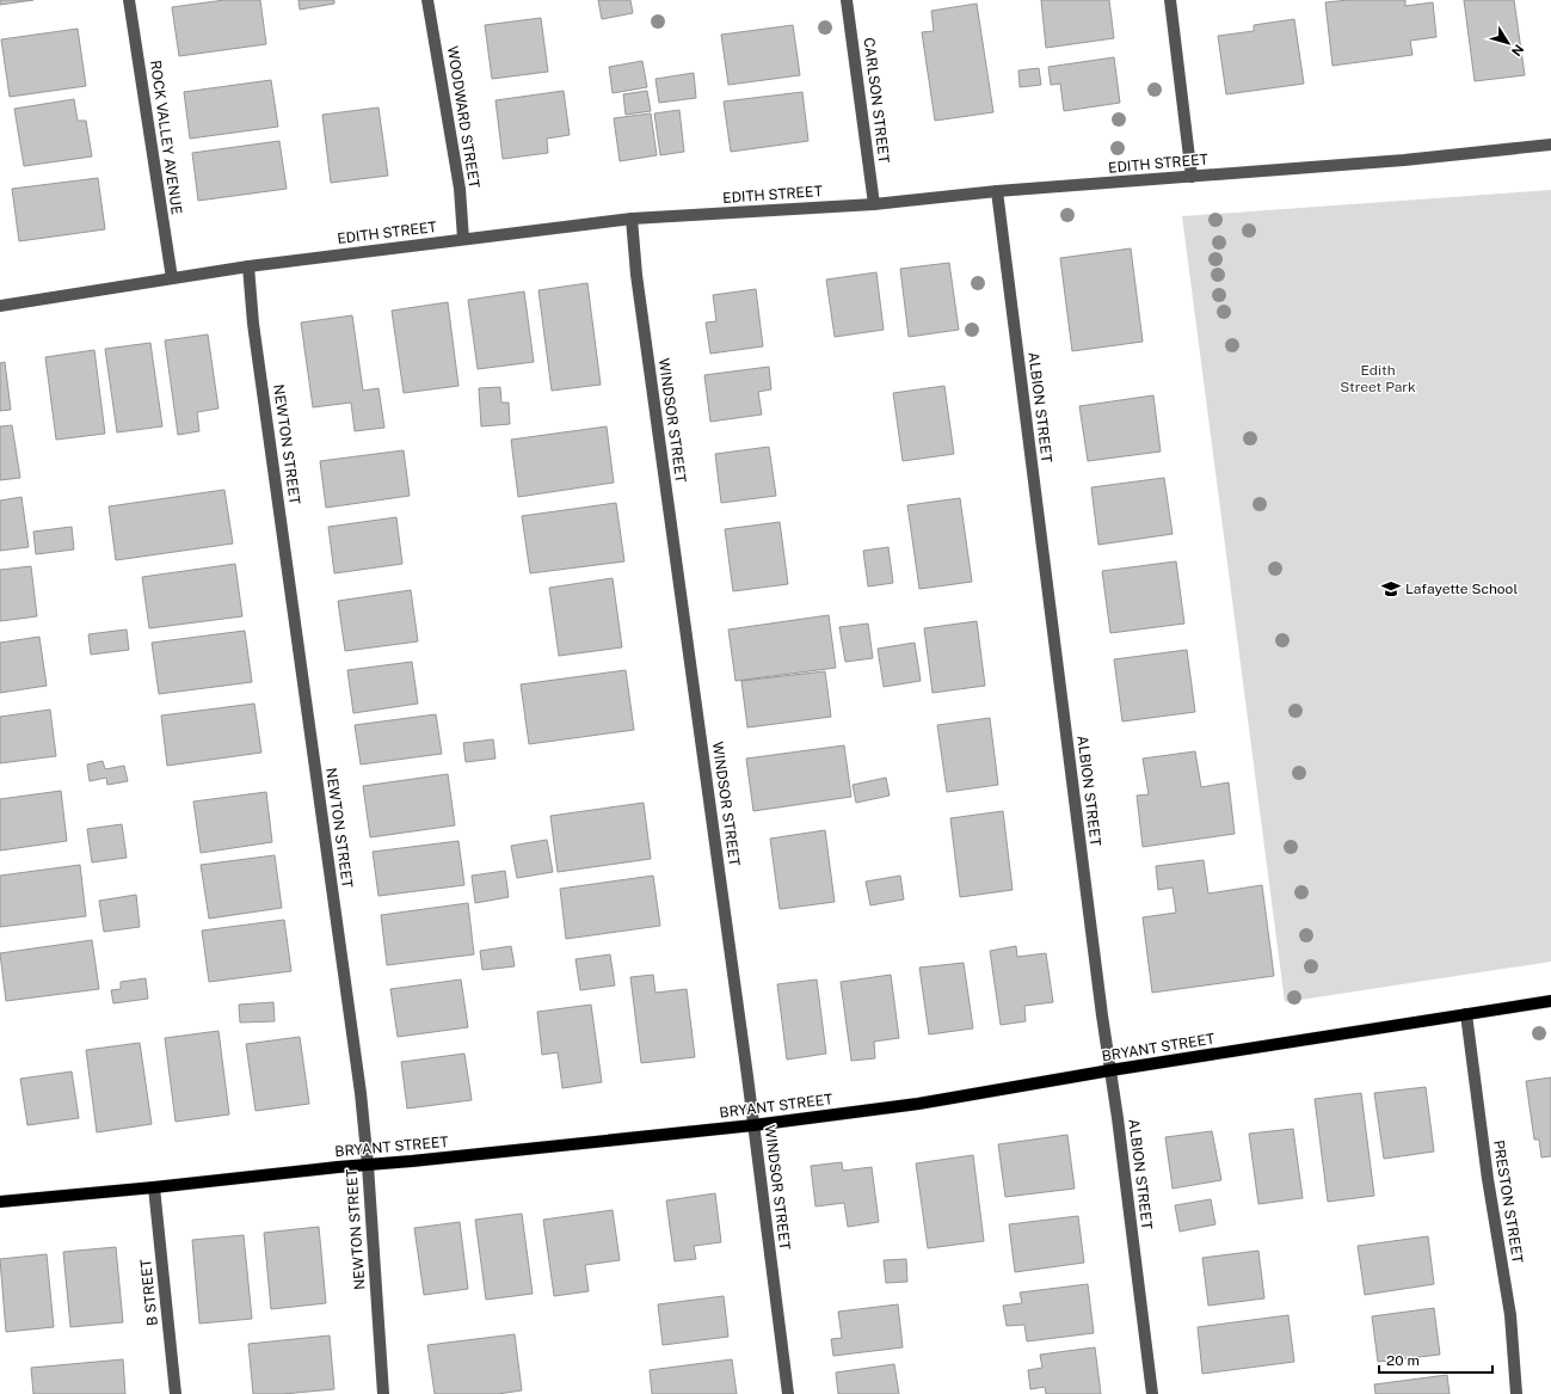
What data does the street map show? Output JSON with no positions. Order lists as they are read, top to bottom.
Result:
{
  "streets": {
    "main road": ["BRYANT STREET"],
    "street": [
      "CARLSON STREET",
      "WOODWARD STREET",
      "ROCK VALLEY AVENUE",
      "EDITH STREET",
      "ALBION STREET",
      "WINDSOR STREET",
      "NEWTON STREET",
      "PRESTON STREET",
      "B STREET"
    ]
  },
  "crossings": [
    ["CARLSON STREET", "EDITH STREET"],
    ["WOODWARD STREET", "EDITH STREET"],
    ["ROCK VALLEY AVENUE", "EDITH STREET"],
    ["EDITH STREET", "ALBION STREET"],
    ["EDITH STREET", "WINDSOR STREET"],
    ["EDITH STREET", "NEWTON STREET"],
    ["ALBION STREET", "BRYANT STREET"],
    ["WINDSOR STREET", "BRYANT STREET"],
    ["NEWTON STREET", "BRYANT STREET"],
    ["BRYANT STREET", "PRESTON STREET"],
    ["BRYANT STREET", "B STREET"]
  ],
  "parks": ["Edith Street Park"],
  "places": {
    "school or university": ["Lafayette School"]
  },
  "scale_bar": "20 m",
  "north": "bottom right"
}
